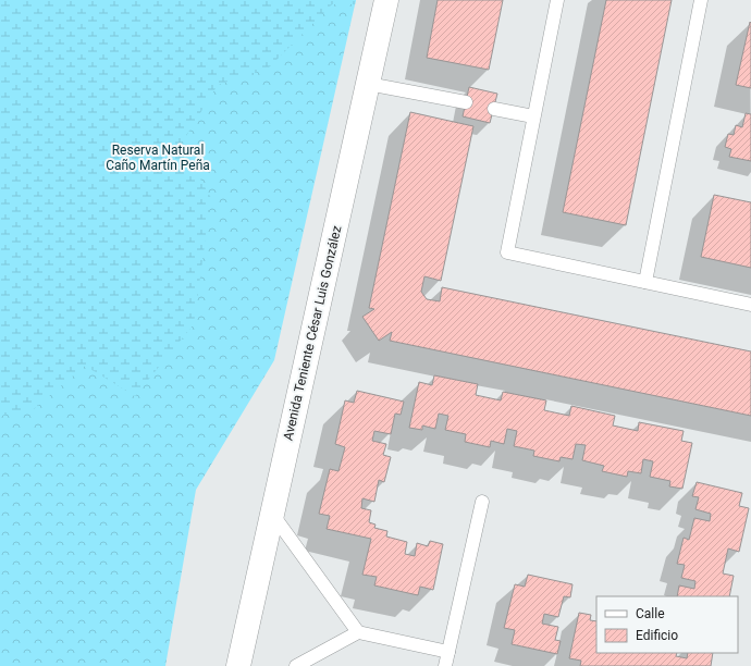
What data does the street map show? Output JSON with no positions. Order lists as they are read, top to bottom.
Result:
{
  "streets": {
    "street": ["Avenida Teniente César Luis González"]
  },
  "parks": ["Reserva Natural Caño Martín Peña"],
  "legend": ["Calle", "Edificio"]
}
